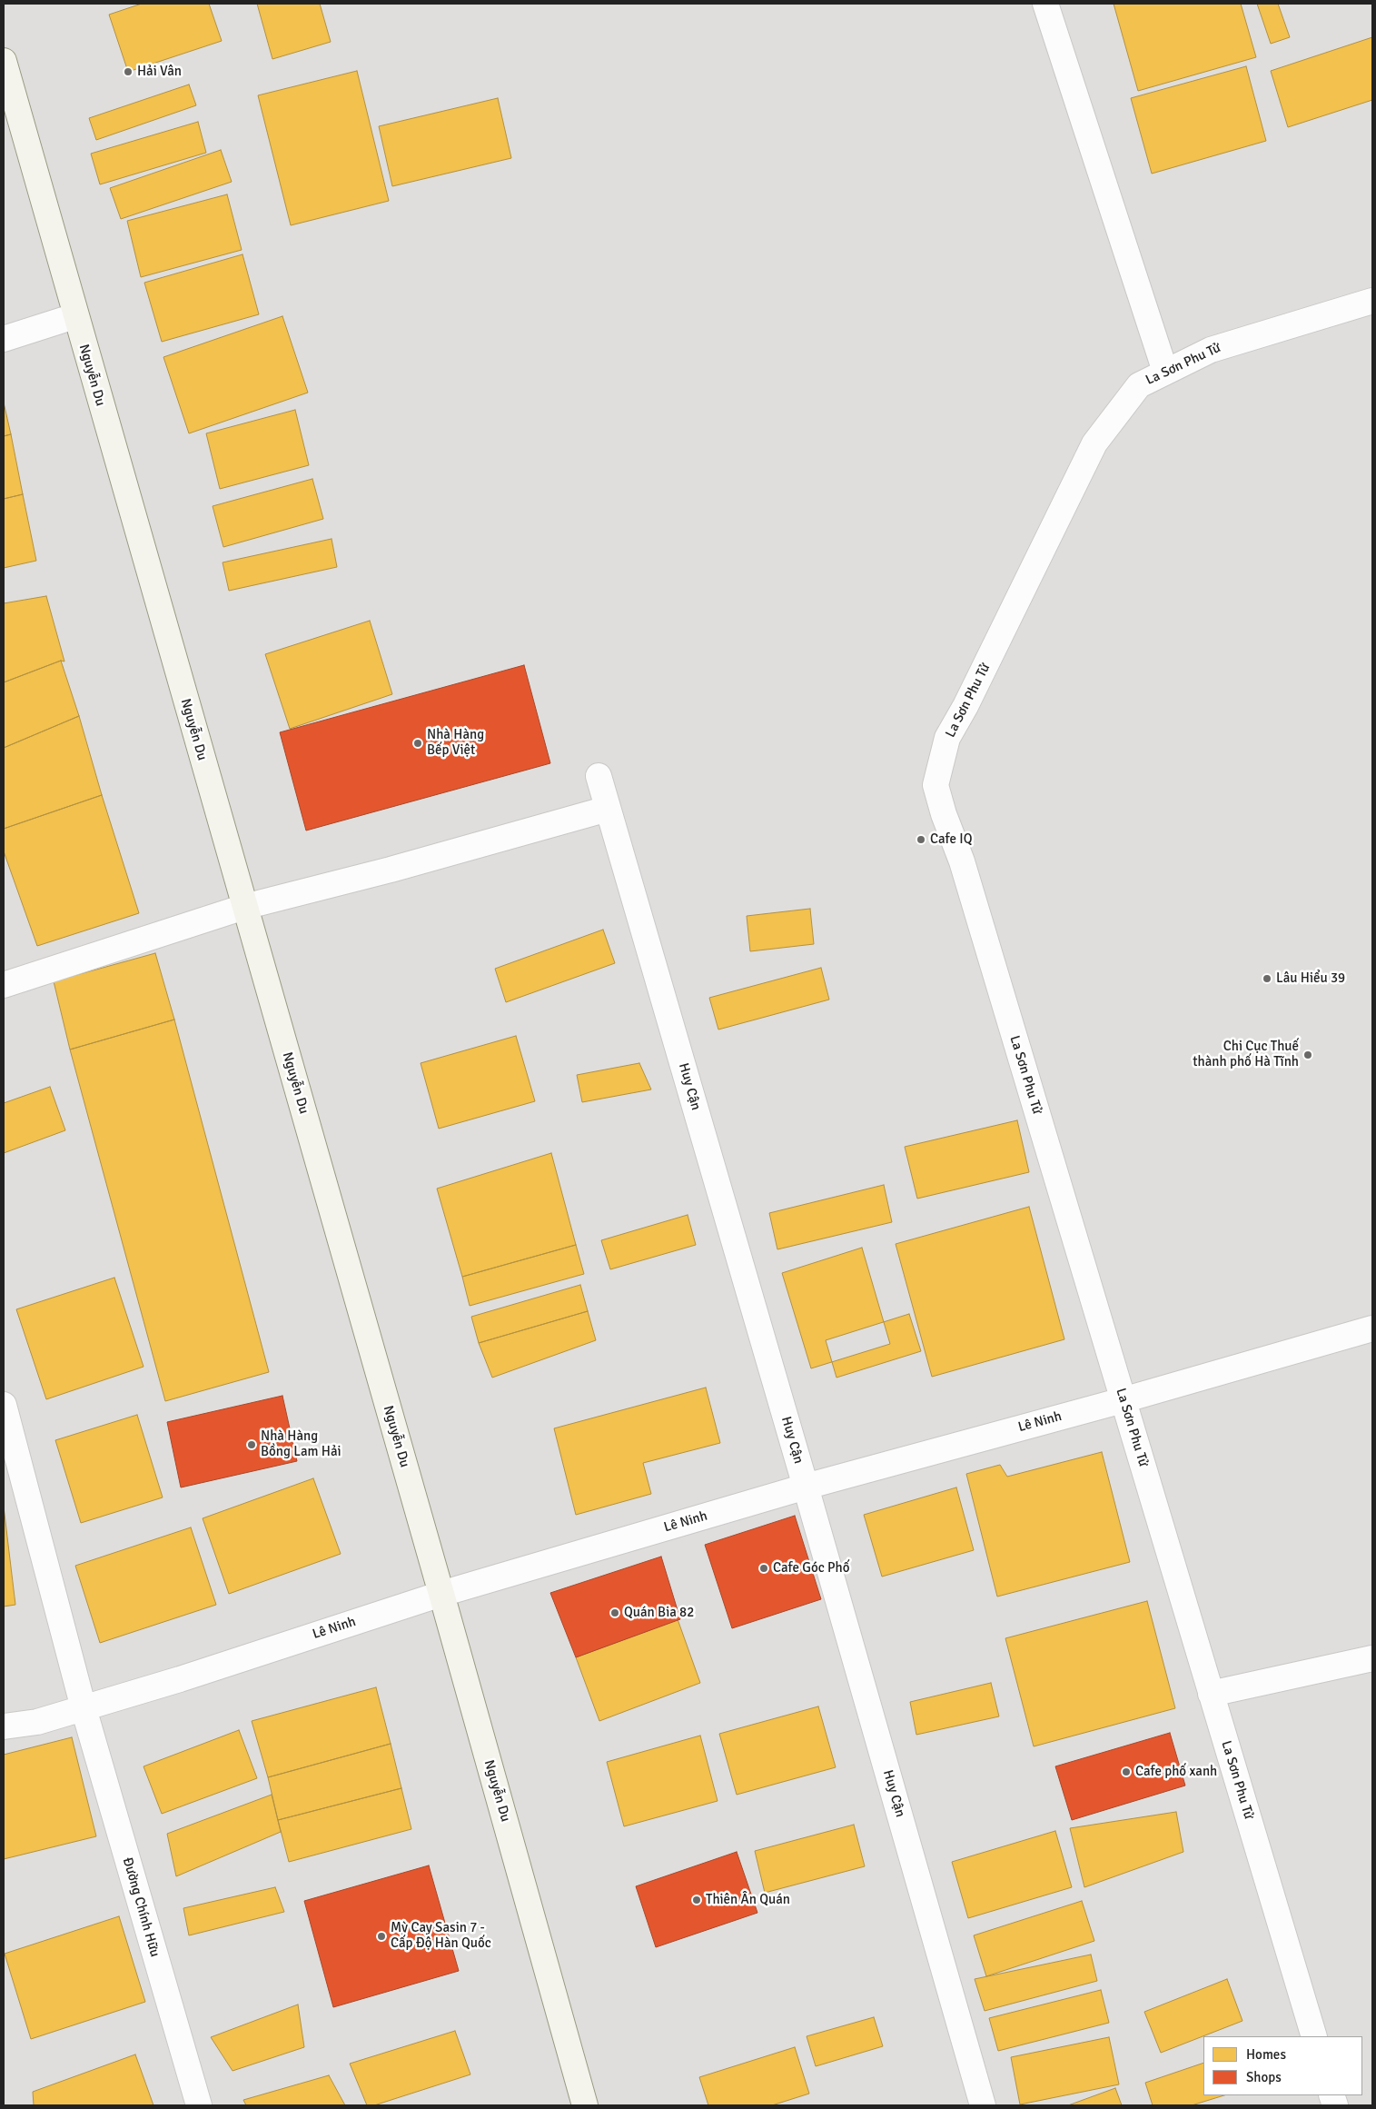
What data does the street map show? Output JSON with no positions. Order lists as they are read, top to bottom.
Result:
{
  "streets": {
    "main road": ["Nguyễn Du"],
    "street": [
      "La Sơn Phu Tử",
      "Huy Cận",
      "Lê Ninh",
      "Đường Chính Hữu"
    ]
  },
  "crossings": [
    ["La Sơn Phu Tử", "Lê Ninh"],
    ["Nguyễn Du", "Lê Ninh"],
    ["Huy Cận", "Lê Ninh"],
    ["Lê Ninh", "Đường Chính Hữu"]
  ],
  "places": [
    "Hải Vân",
    "Nhà Hàng Bếp Việt",
    "Cafe IQ",
    "Lâu Hiểu 39",
    "Chi Cục Thuế thành phố Hà Tĩnh",
    "Nhà Hàng Bồng Lam Hải",
    "Cafe Góc Phố",
    "Quán Bia 82",
    "Cafe phố xanh",
    "Thiên Ân Quán",
    "Mỳ Cay Sasin 7 - Cấp Độ Hàn Quốc"
  ],
  "legend": ["Homes", "Shops"]
}
